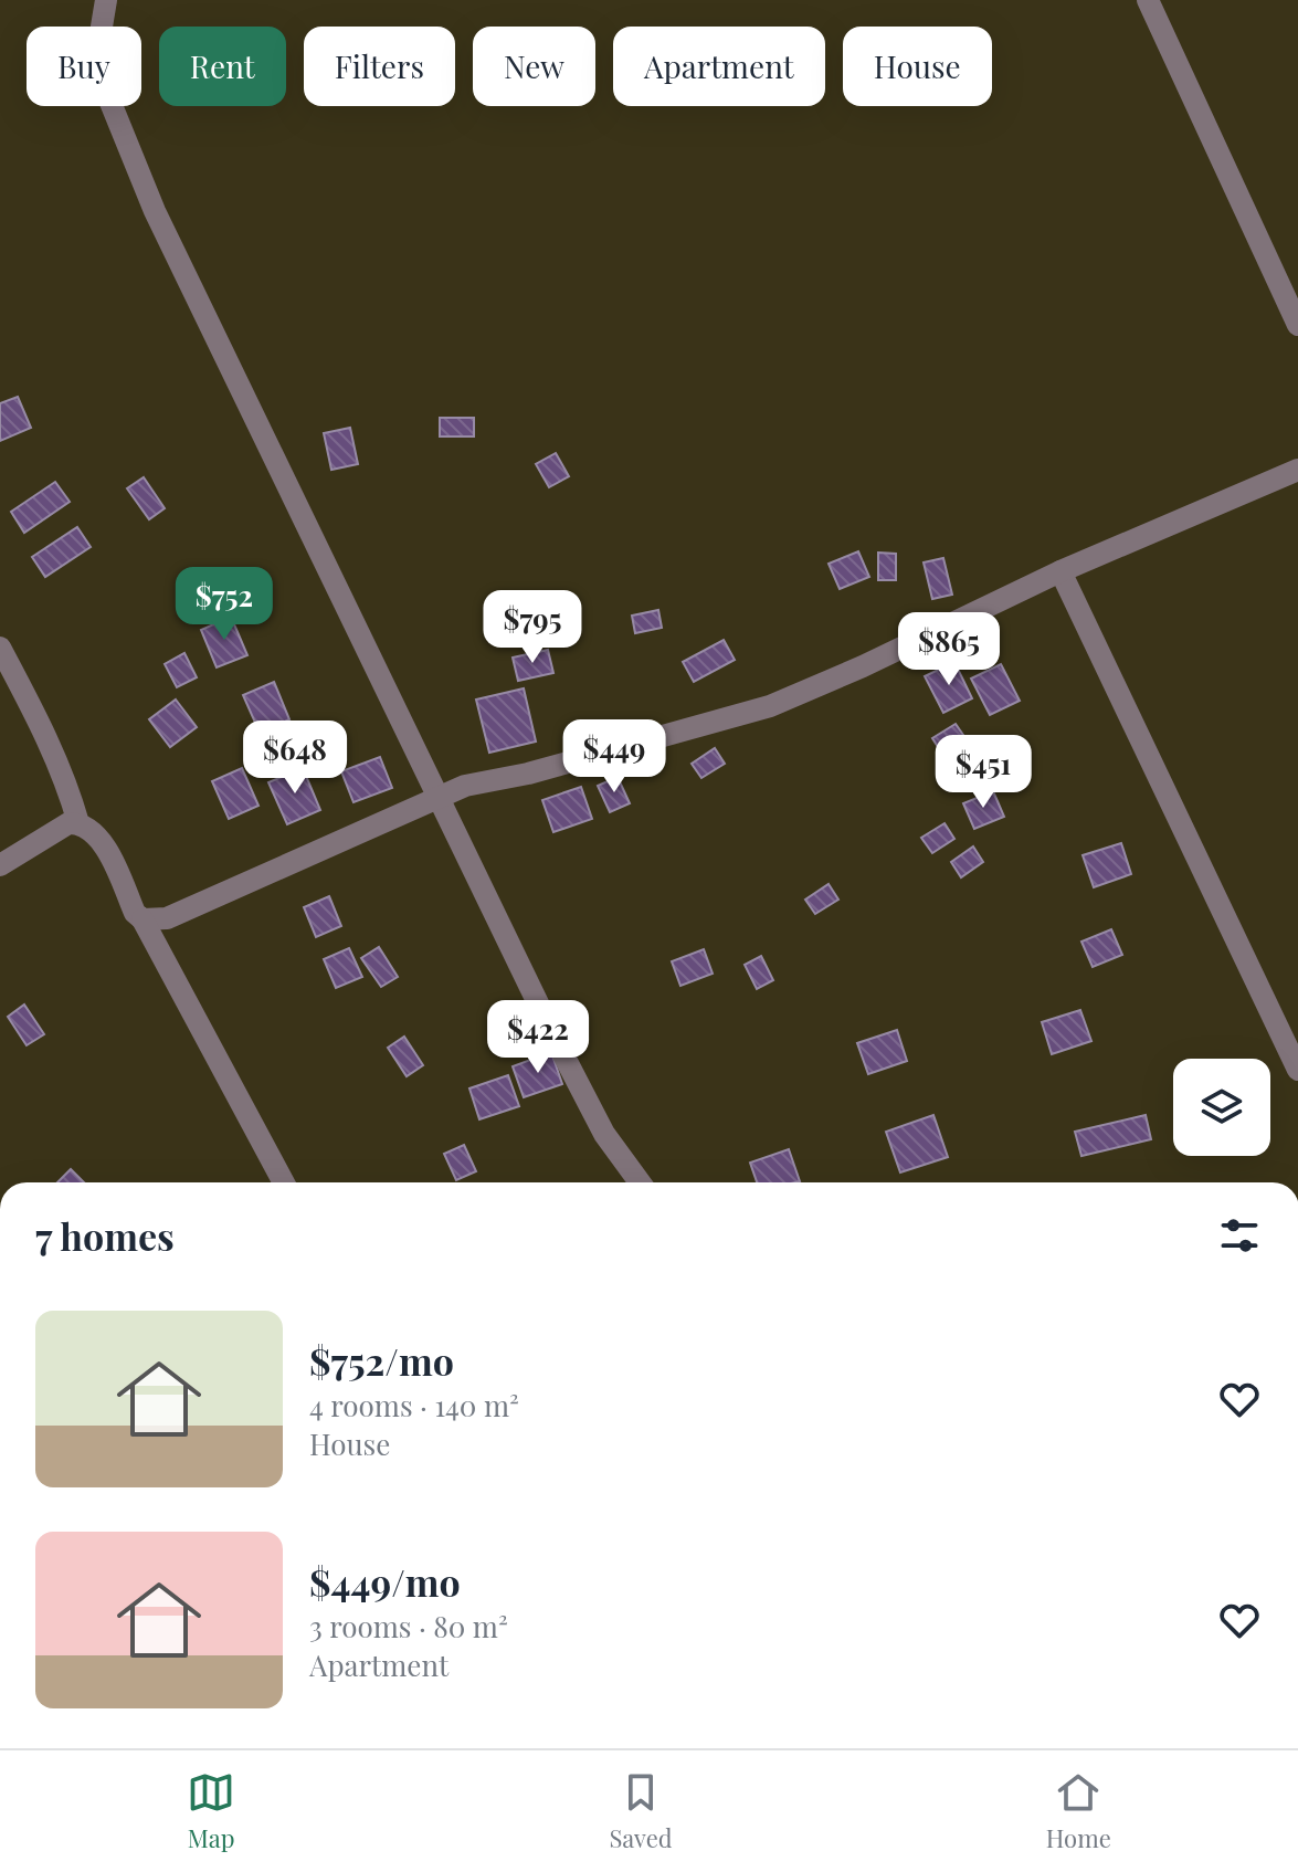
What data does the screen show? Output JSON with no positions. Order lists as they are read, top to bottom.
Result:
{
  "page": {
    "chip": [
      "Buy",
      "Rent",
      "Filters",
      "New",
      "Apartment",
      "House"
    ],
    "price": [
      "$752",
      "$795",
      "$865",
      "$449",
      "$648",
      "$451",
      "$422"
    ],
    "heading": "7 homes",
    "list": [
      {
        "name": "$752/mo",
        "note": "4 rooms · 140 m² · House"
      },
      {
        "name": "$449/mo",
        "note": "3 rooms · 80 m² · Apartment"
      }
    ],
    "tabs": ["Map", "Saved", "Home"]
  }
}
